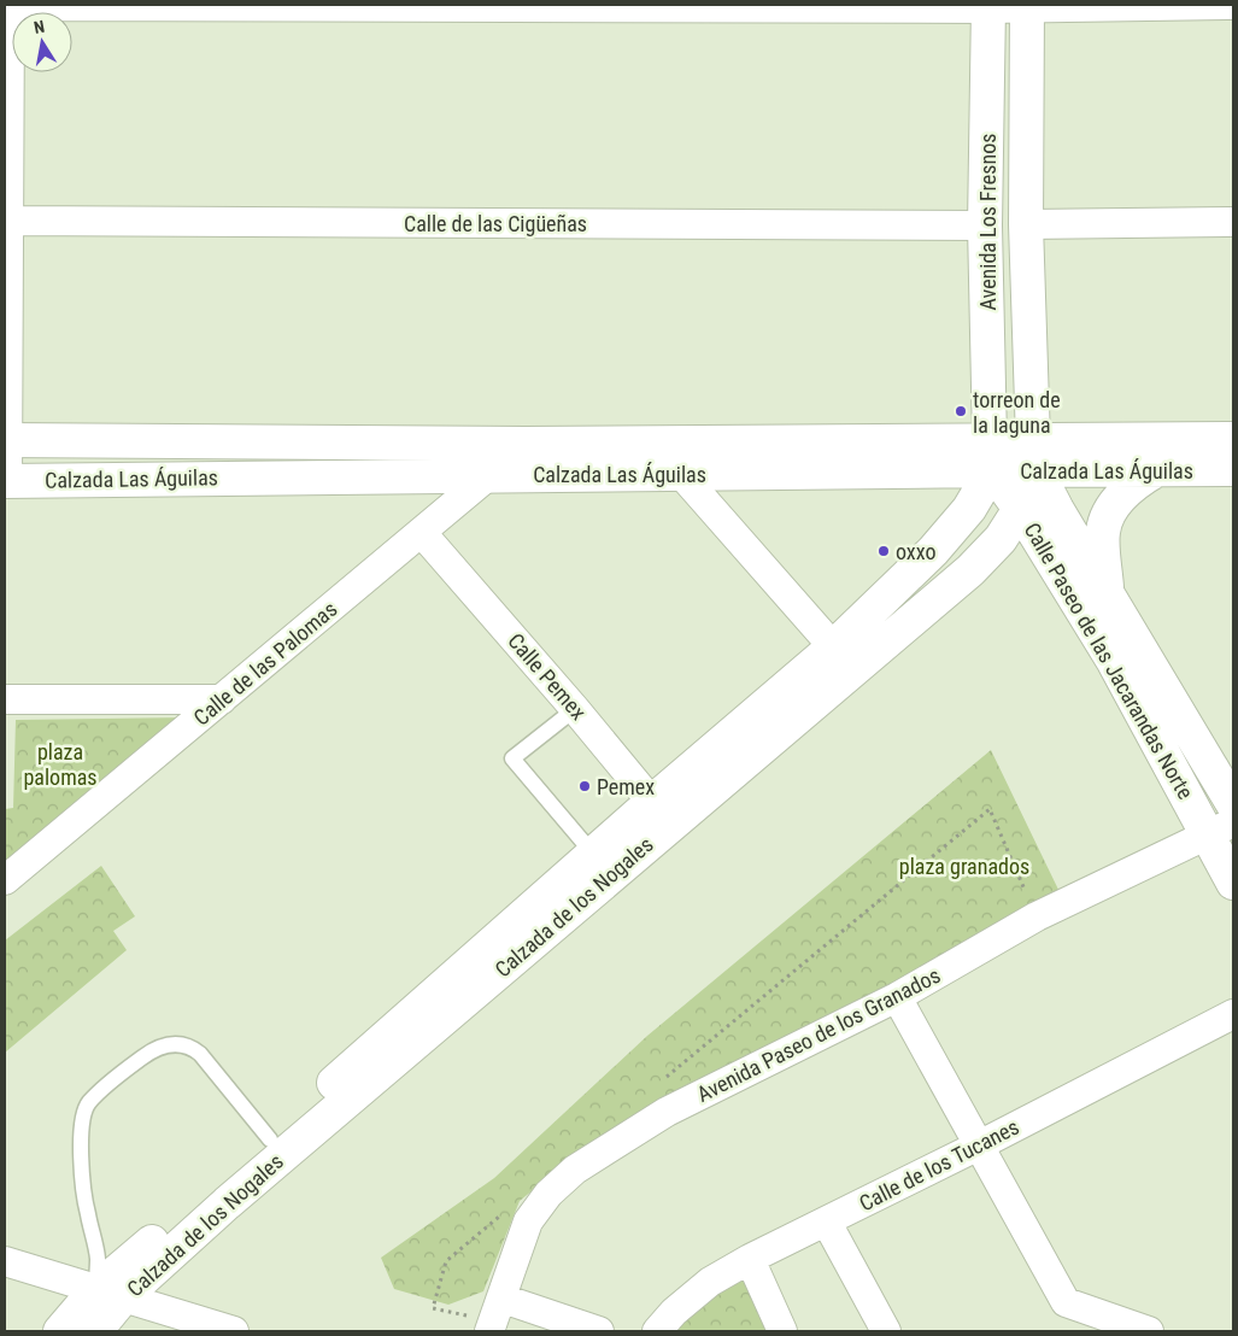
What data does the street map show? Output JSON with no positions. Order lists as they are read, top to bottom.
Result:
{
  "streets": {
    "street": [
      "Avenida Los Fresnos",
      "Calle de las Cigüeñas",
      "Calzada Las Águilas",
      "Calle Paseo de las Jacarandas Norte",
      "Calle de las Palomas",
      "Calle Pemex",
      "Calzada de los Nogales",
      "Avenida Paseo de los Granados",
      "Calle de los Tucanes"
    ]
  },
  "crossings": [
    ["Avenida Los Fresnos", "Calle de las Cigüeñas"],
    ["Avenida Los Fresnos", "Calzada Las Águilas"],
    ["Avenida Los Fresnos", "Calle Paseo de las Jacarandas Norte"],
    ["Avenida Los Fresnos", "Calzada de los Nogales"],
    ["Calzada Las Águilas", "Calle Paseo de las Jacarandas Norte"],
    ["Calzada Las Águilas", "Calle de las Palomas"],
    ["Calzada Las Águilas", "Calzada de los Nogales"],
    ["Calle Paseo de las Jacarandas Norte", "Calzada de los Nogales"],
    ["Calle Paseo de las Jacarandas Norte", "Avenida Paseo de los Granados"],
    ["Calle de las Palomas", "Calle Pemex"],
    ["Calle Pemex", "Calzada de los Nogales"]
  ],
  "parks": ["plaza palomas", "plaza granados"],
  "places": ["torreon de la laguna", "oxxo", "Pemex"],
  "north": "top"
}
